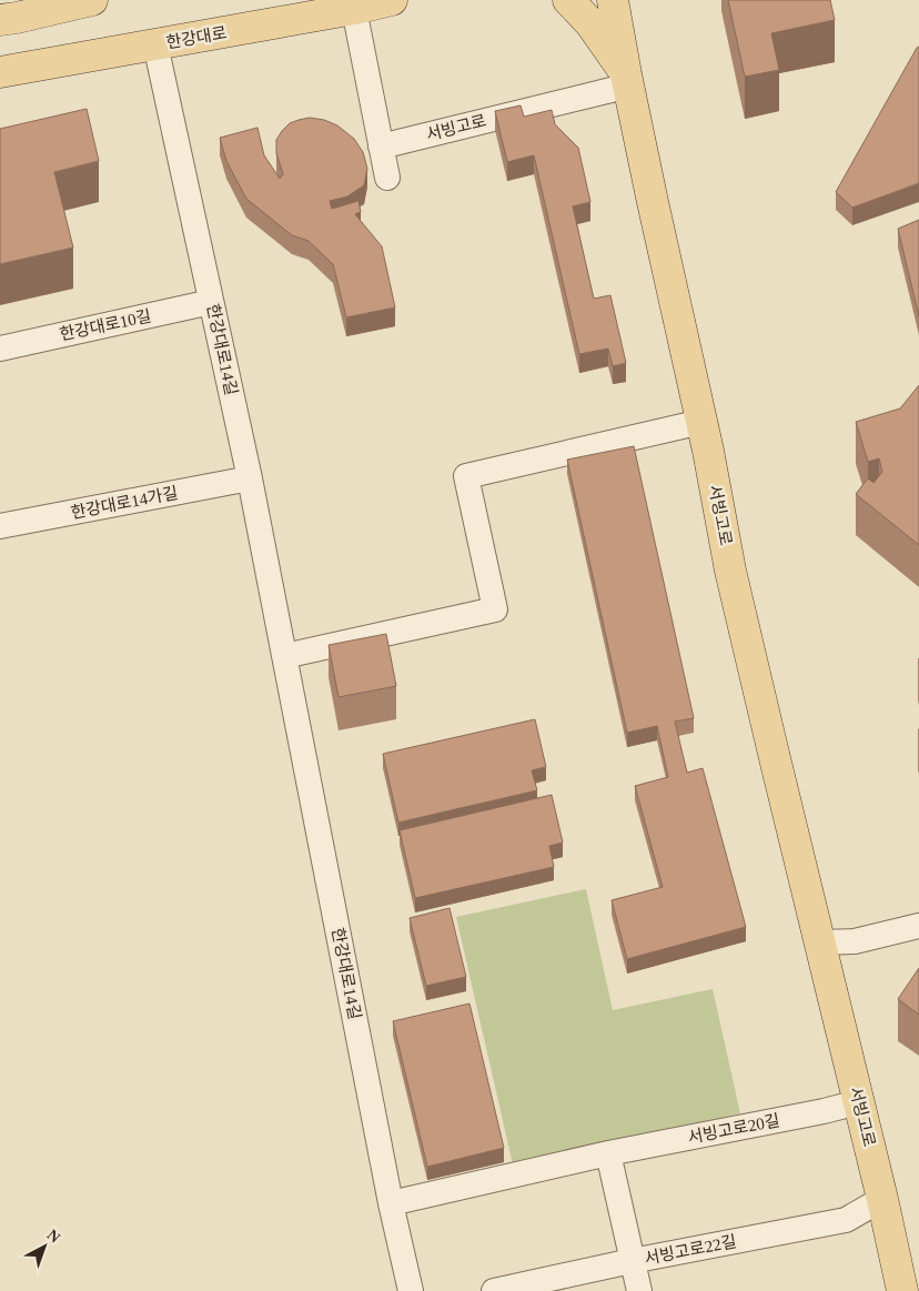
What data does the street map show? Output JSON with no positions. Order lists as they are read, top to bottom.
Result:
{
  "streets": {
    "main road": ["한강대로", "서빙고로"],
    "street": [
      "한강대로10길",
      "한강대로14길",
      "한강대로14가길",
      "서빙고로20길",
      "서빙고로22길"
    ]
  },
  "crossings": [
    ["한강대로", "한강대로14길"],
    ["서빙고로", "서빙고로20길"],
    ["서빙고로", "서빙고로22길"],
    ["한강대로10길", "한강대로14길"],
    ["한강대로14길", "한강대로14가길"],
    ["한강대로14길", "서빙고로20길"]
  ],
  "north": "top right"
}
